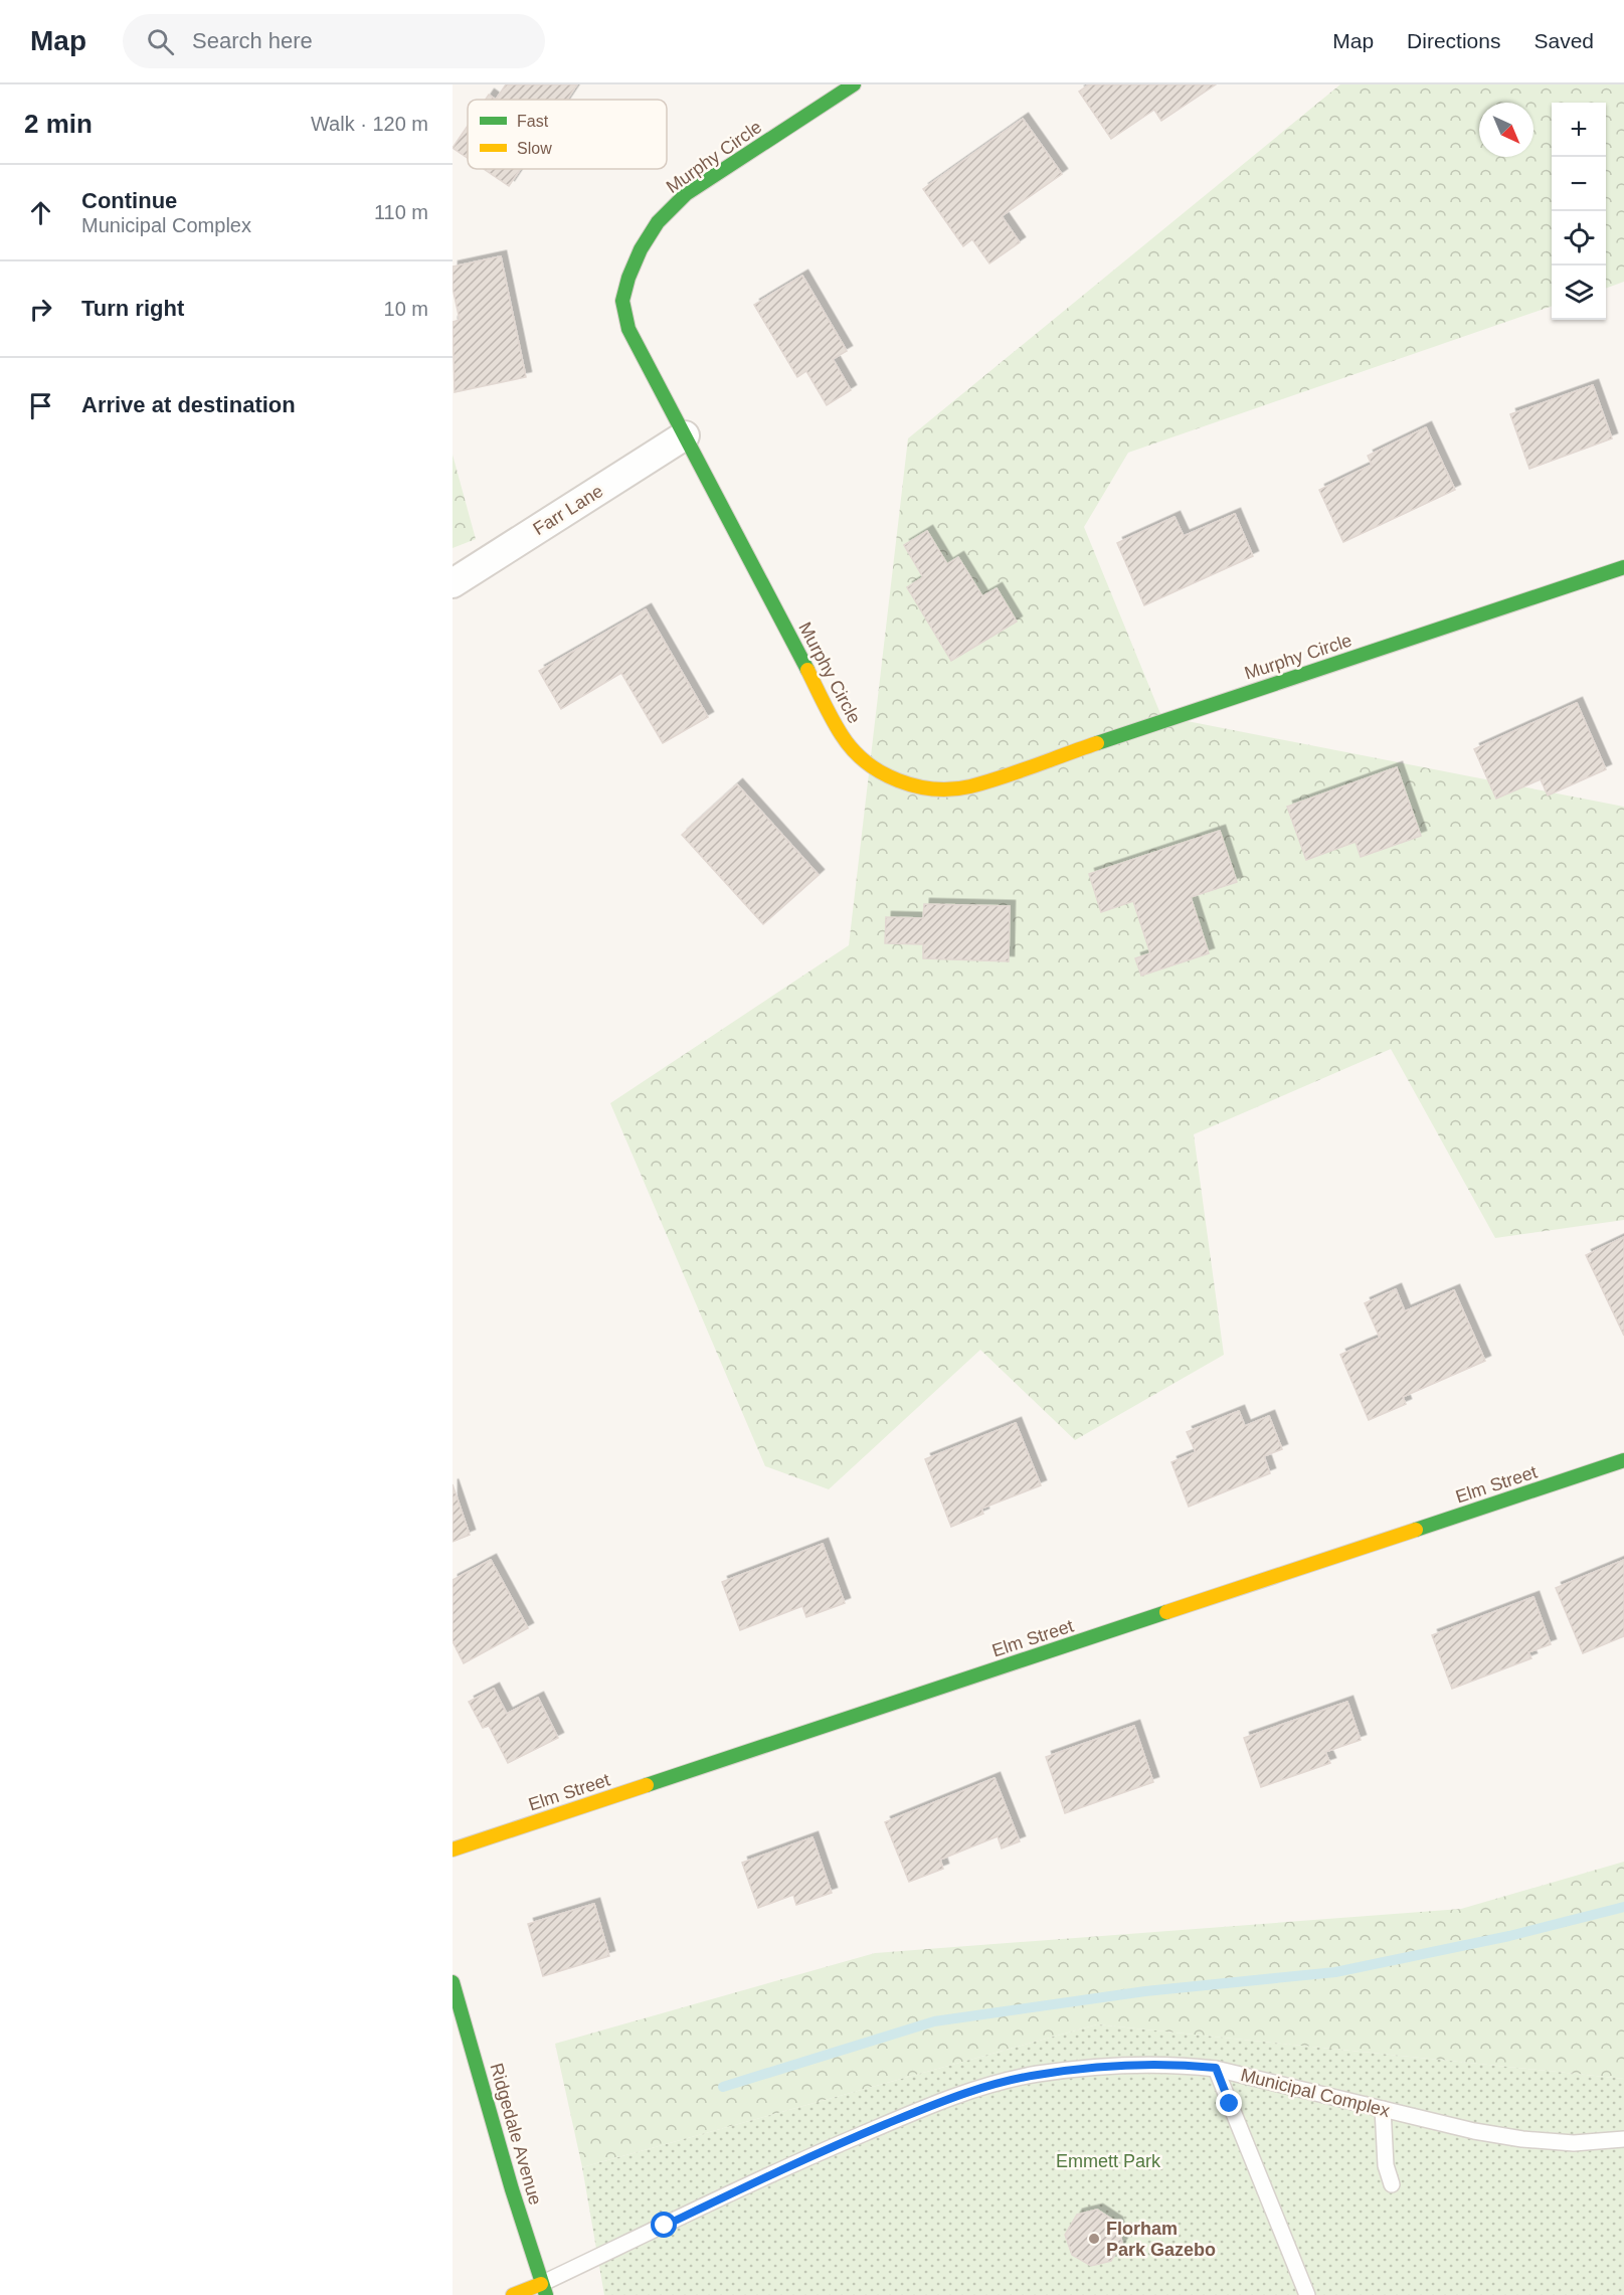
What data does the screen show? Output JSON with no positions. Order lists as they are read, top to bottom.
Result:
{
  "streets": {
    "street": [
      "Murphy Circle",
      "Farr Lane",
      "Elm Street",
      "Ridgedale Avenue"
    ],
    "lane": ["Municipal Complex"]
  },
  "crossings": [
    ["Murphy Circle", "Farr Lane"],
    ["Municipal Complex", "Ridgedale Avenue"]
  ],
  "parks": ["Emmett Park"],
  "places": ["Florham Park Gazebo"],
  "legend": ["Fast", "Slow"],
  "north": "bottom right",
  "page": {
    "header": "Map",
    "search": "Search here",
    "nav": ["Map", "Directions", "Saved"],
    "heading": ["2 min", "Walk · 120 m"],
    "map_buttons": ["+", "−"],
    "list": [
      ["Continue", "Municipal Complex", "110 m"],
      ["Turn right", "10 m"],
      "Arrive at destination"
    ]
  }
}
